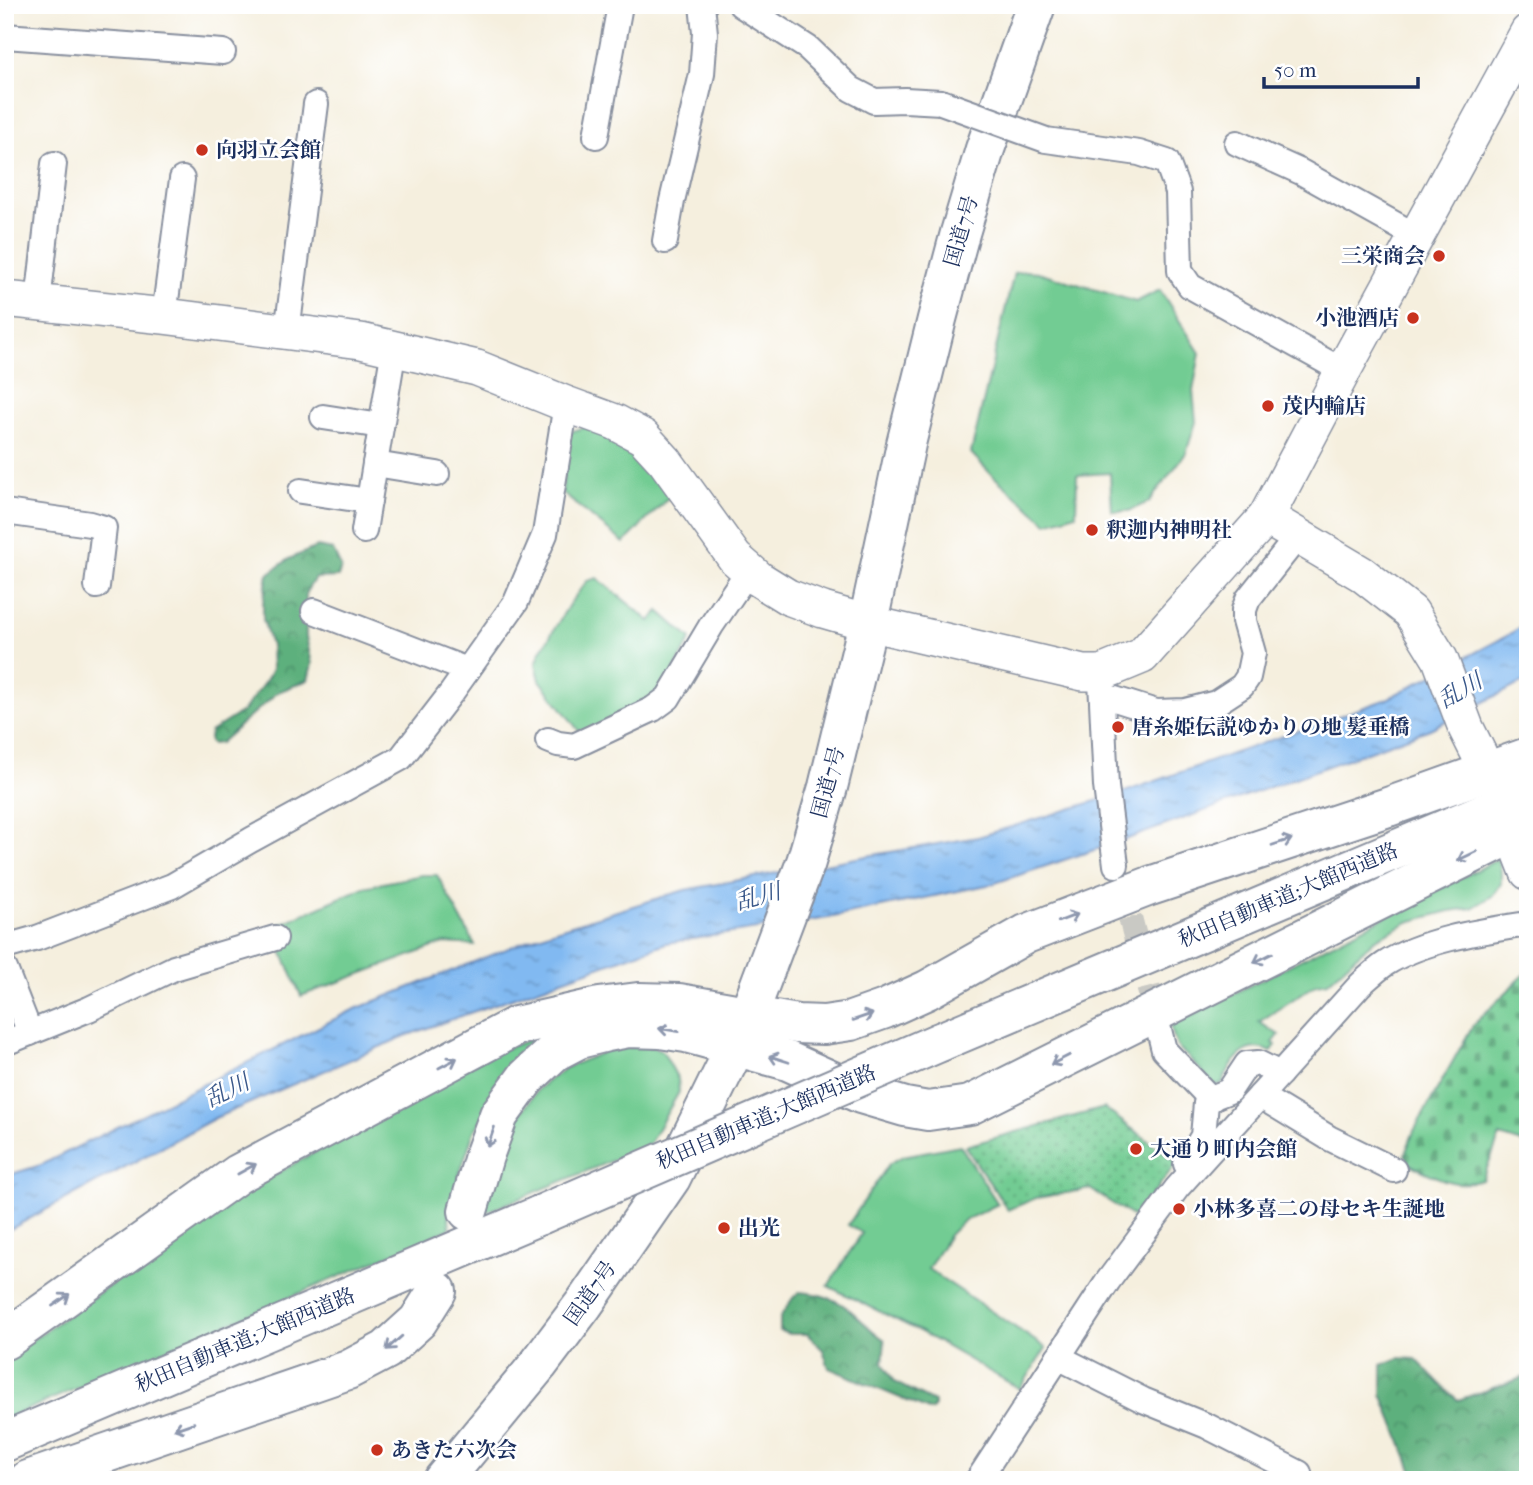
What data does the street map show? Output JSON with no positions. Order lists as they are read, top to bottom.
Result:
{
  "streets": {
    "highway": ["国道7号", "秋田自動車道;大館西道路"]
  },
  "water": ["乱川"],
  "places": [
    "向羽立会館",
    "三栄商会",
    "小池酒店",
    "茂内輪店",
    "釈迦内神明社",
    "唐糸姫伝説ゆかりの地 髪垂橋",
    "大通り町内会館",
    "小林多喜二の母セキ生誕地",
    "出光",
    "あきた六次会"
  ],
  "scale_bar": "50 m"
}
